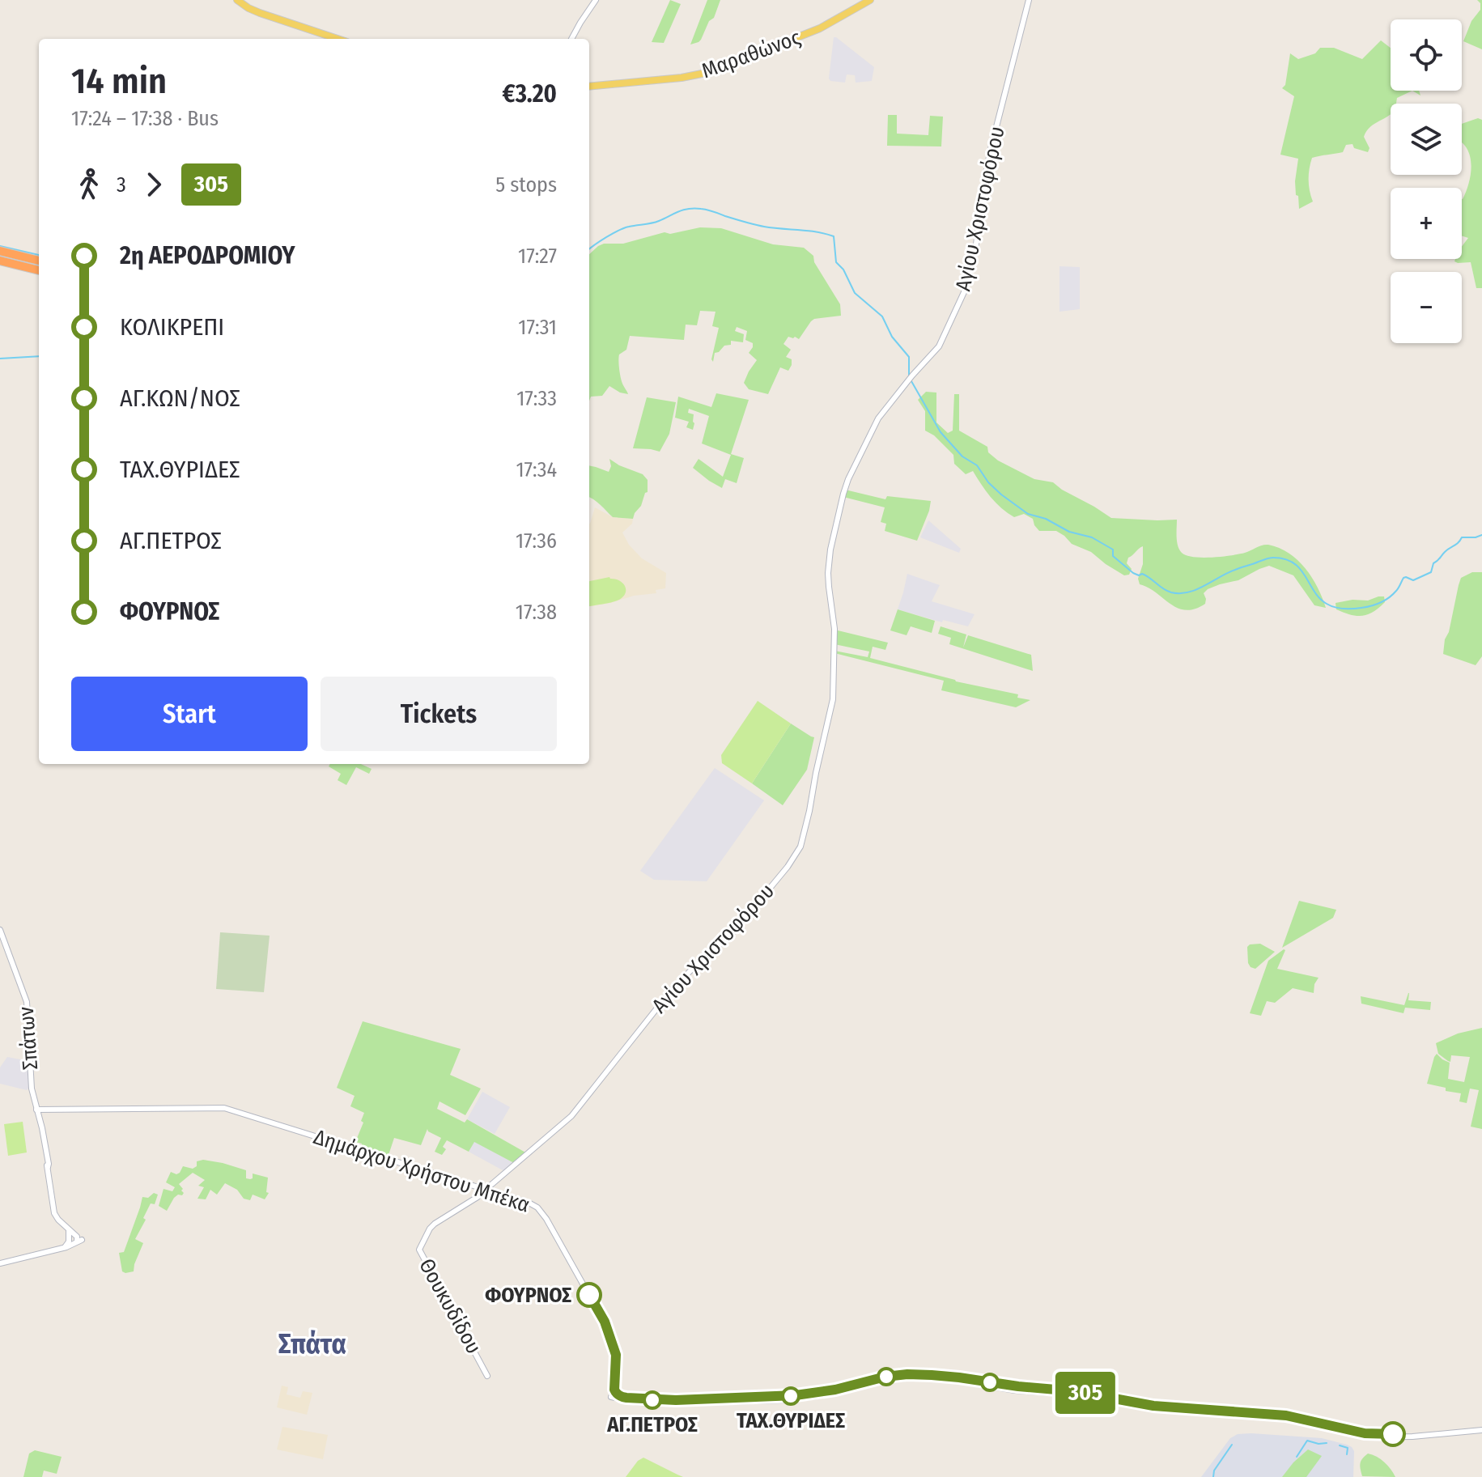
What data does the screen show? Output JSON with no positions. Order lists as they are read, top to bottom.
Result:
{
  "streets": {
    "main road": [
      "Μαραθώνος",
      "Αγίου Χριστοφόρου",
      "Σπάτων",
      "Δημάρχου Χρήστου Μπέκα",
      "Θουκυδίδου"
    ]
  },
  "crossings": [
    ["Αγίου Χριστοφόρου", "Δημάρχου Χρήστου Μπέκα"],
    ["Σπάτων", "Δημάρχου Χρήστου Μπέκα"]
  ],
  "districts": ["Σπάτα"],
  "places": ["ΦΟΥΡΝΟΣ", "ΤΑΧ.ΘΥΡΙΔΕΣ", "ΑΓ.ΠΕΤΡΟΣ"],
  "lines": ["bus line 305"],
  "page": {
    "on_map": "305",
    "map_buttons": ["+", "−"],
    "heading": ["14 min", "17:24 – 17:38 · Bus", "€3.20"],
    "legs": ["3", "305", "5 stops"],
    "list": [
      {
        "name": "2η ΑΕΡΟΔΡΟΜΙΟΥ",
        "value": "17:27"
      },
      {
        "name": "ΚΟΛΙΚΡΕΠΙ",
        "value": "17:31"
      },
      {
        "name": "ΑΓ.ΚΩΝ/ΝΟΣ",
        "value": "17:33"
      },
      {
        "name": "ΤΑΧ.ΘΥΡΙΔΕΣ",
        "value": "17:34"
      },
      {
        "name": "ΑΓ.ΠΕΤΡΟΣ",
        "value": "17:36"
      },
      {
        "name": "ΦΟΥΡΝΟΣ",
        "value": "17:38"
      }
    ],
    "buttons": ["Start", "Tickets"]
  }
}
